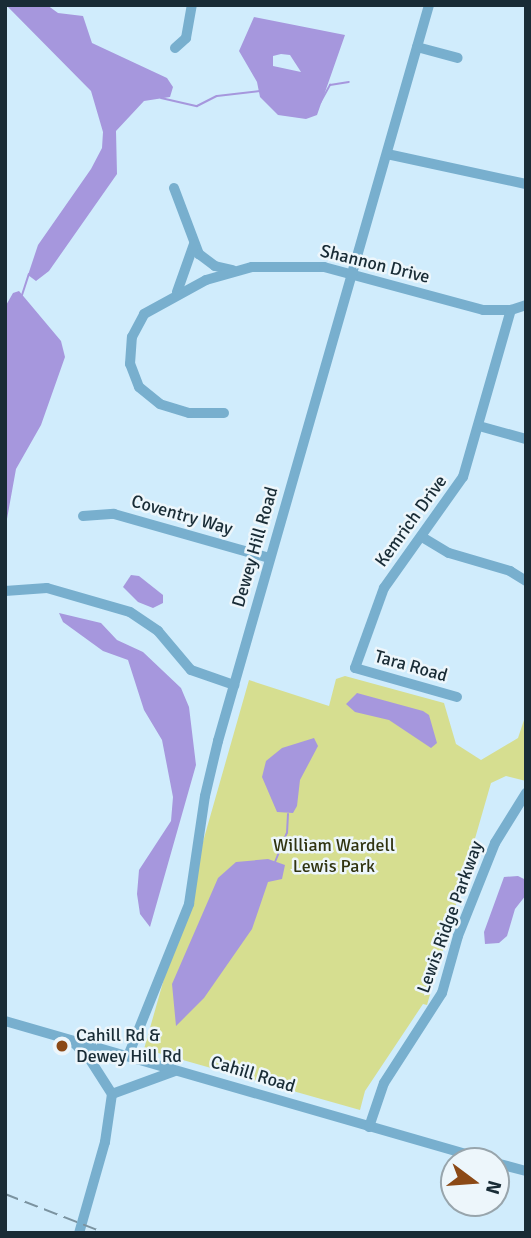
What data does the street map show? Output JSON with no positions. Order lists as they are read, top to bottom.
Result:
{
  "streets": {
    "street": [
      "Shannon Drive",
      "Coventry Way",
      "Kemrich Drive",
      "Dewey Hill Road",
      "Tara Road",
      "Lewis Ridge Parkway",
      "Cahill Road"
    ]
  },
  "crossings": [
    ["Shannon Drive", "Kemrich Drive"],
    ["Shannon Drive", "Dewey Hill Road"],
    ["Coventry Way", "Dewey Hill Road"],
    ["Kemrich Drive", "Tara Road"],
    ["Dewey Hill Road", "Cahill Road"],
    ["Lewis Ridge Parkway", "Cahill Road"]
  ],
  "parks": ["William Wardell Lewis Park"],
  "places": ["Cahill Rd & Dewey Hill Rd"],
  "north": "right"
}
